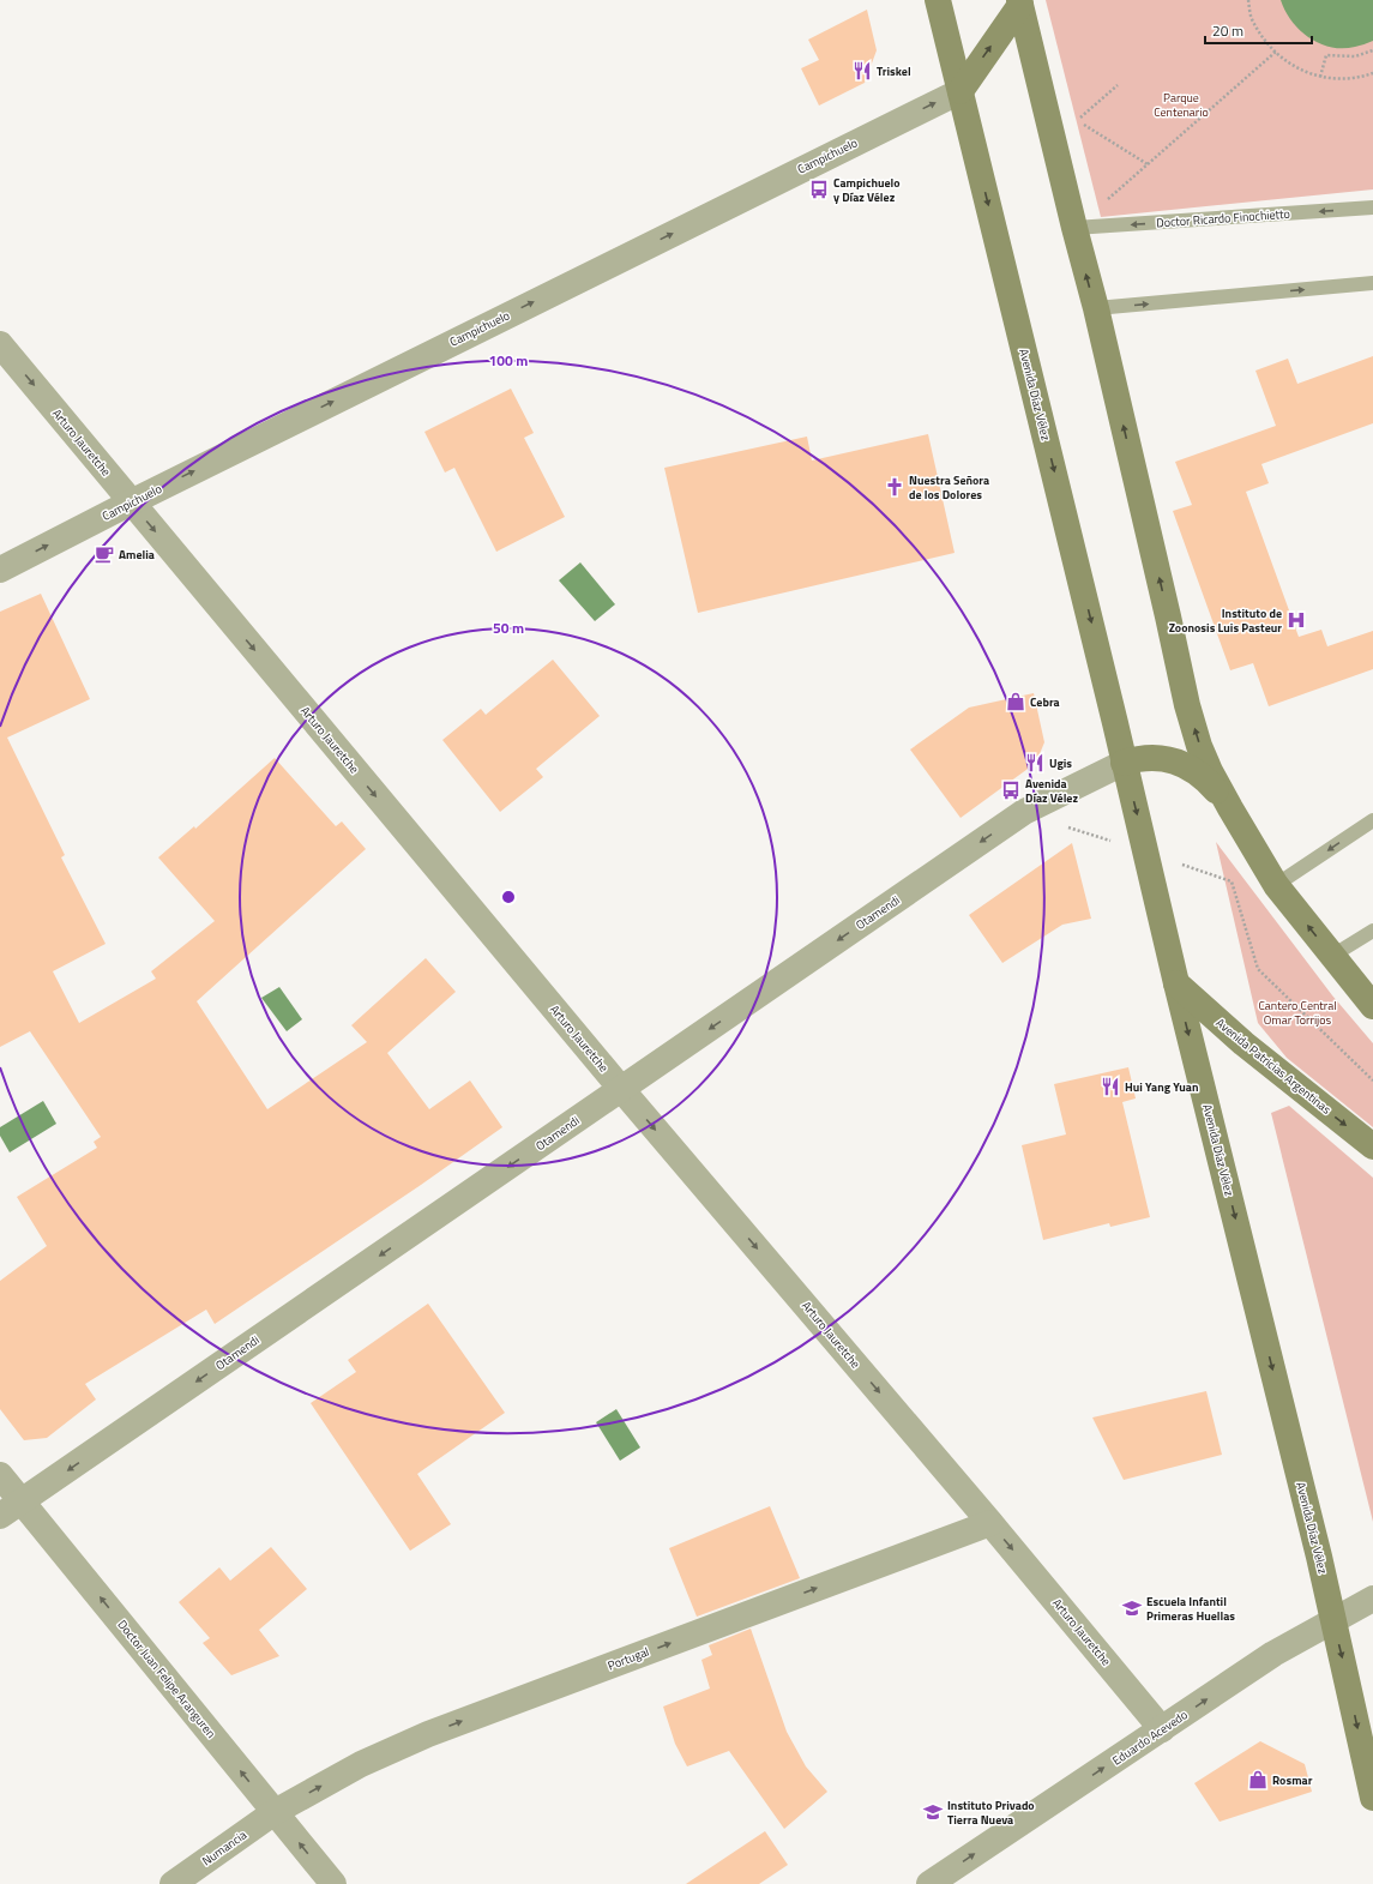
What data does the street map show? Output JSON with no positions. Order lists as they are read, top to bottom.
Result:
{
  "streets": {
    "main road": ["Avenida Díaz Vélez", "Avenida Patricias Argentinas"],
    "street": [
      "Campichuelo",
      "Arturo Jauretche",
      "Otamendi",
      "Portugal",
      "Doctor Juan Felipe Aranguren",
      "Eduardo Acevedo",
      "Numancia"
    ],
    "lane": ["Doctor Ricardo Finochietto"]
  },
  "crossings": [
    ["Campichuelo", "Avenida Díaz Vélez"],
    ["Campichuelo", "Arturo Jauretche"],
    ["Avenida Díaz Vélez", "Otamendi"],
    ["Avenida Díaz Vélez", "Avenida Patricias Argentinas"],
    ["Avenida Díaz Vélez", "Eduardo Acevedo"],
    ["Arturo Jauretche", "Otamendi"],
    ["Arturo Jauretche", "Portugal"],
    ["Arturo Jauretche", "Eduardo Acevedo"],
    ["Otamendi", "Doctor Juan Felipe Aranguren"],
    ["Portugal", "Doctor Juan Felipe Aranguren"],
    ["Portugal", "Numancia"],
    ["Doctor Juan Felipe Aranguren", "Numancia"]
  ],
  "one_way": [
    "Campichuelo",
    "Arturo Jauretche",
    "Otamendi",
    "Portugal",
    "Doctor Juan Felipe Aranguren",
    "Eduardo Acevedo"
  ],
  "parks": ["Parque Centenario", "Cantero Central Omar Torrijos"],
  "places": {
    "restaurant": ["Triskel", "Ugis", "Hui Yang Yuan"],
    "bus stop": ["Campichuelo y Díaz Vélez", "Avenida Díaz Vélez"],
    "church": ["Nuestra Señora de los Dolores"],
    "cafe": ["Amelia"],
    "hospital": ["Instituto de Zoonosis Luis Pasteur"],
    "shop": ["Cebra", "Rosmar"],
    "school or university": ["Escuela Infantil Primeras Huellas", "Instituto Privado Tierra Nueva"]
  },
  "scale_bar": "20 m",
  "rings": ["100 m", "50 m"]
}
